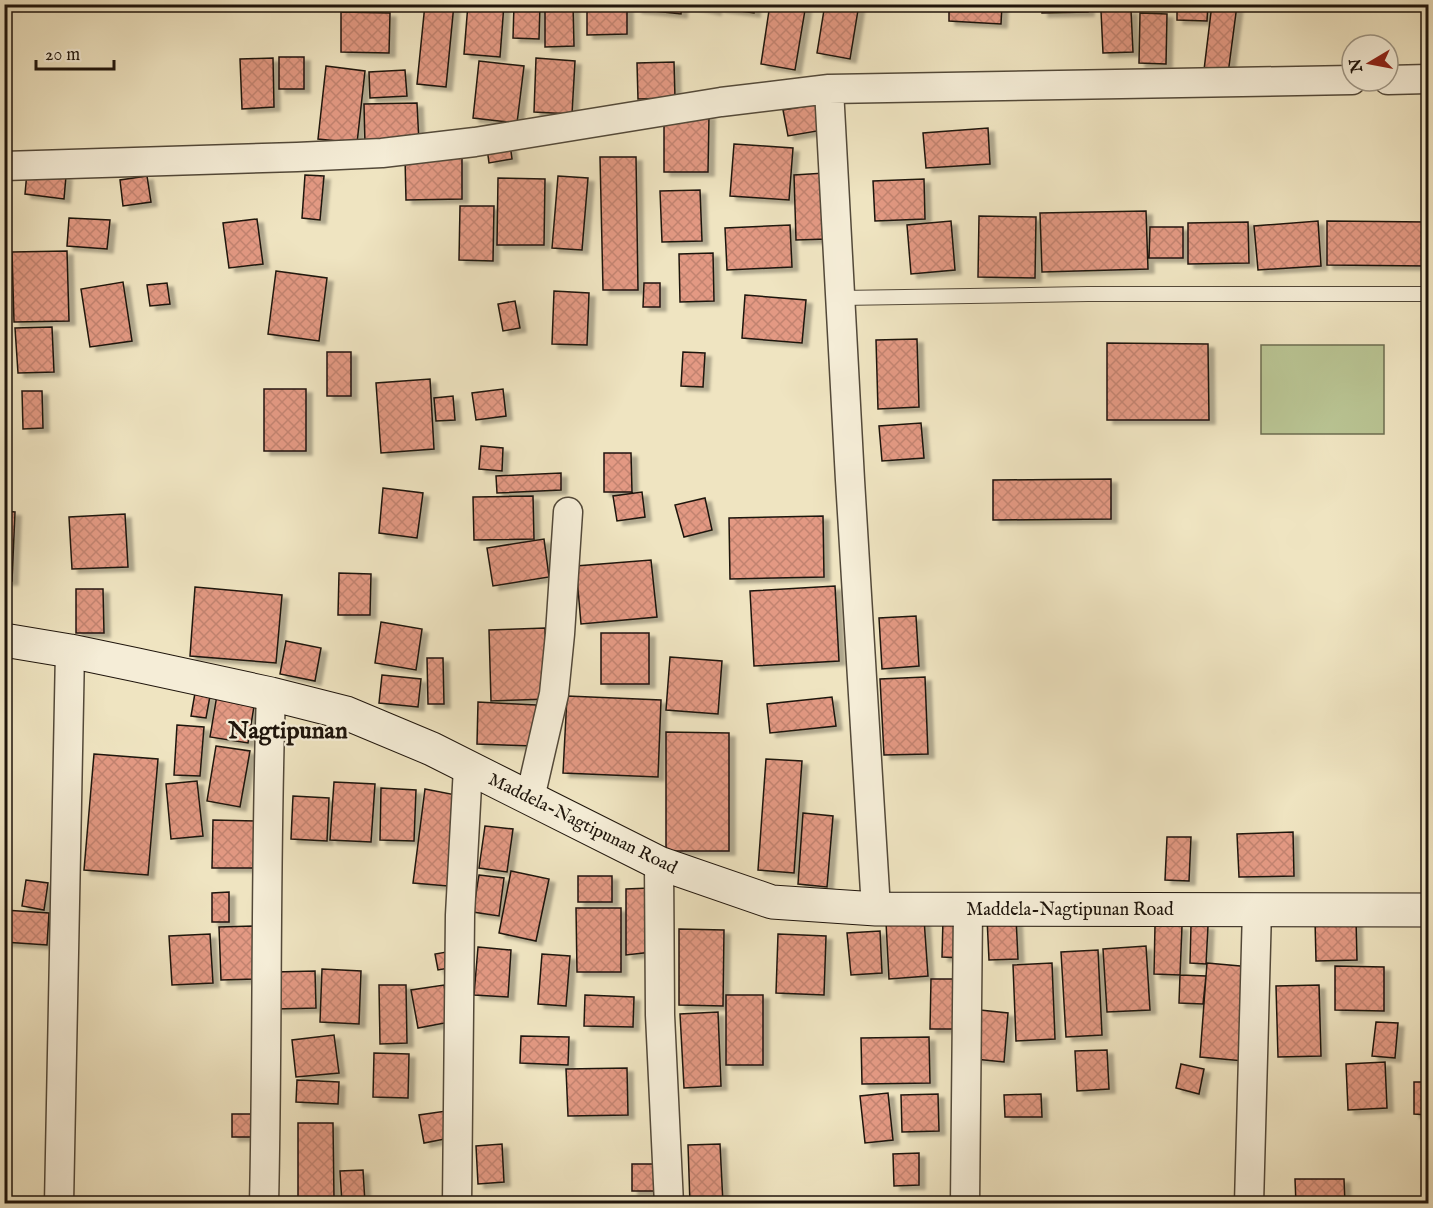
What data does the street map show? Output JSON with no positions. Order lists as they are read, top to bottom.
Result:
{
  "streets": {
    "main road": ["Maddela-Nagtipunan Road"]
  },
  "districts": ["Nagtipunan"],
  "scale_bar": "20 m",
  "north": "left"
}
